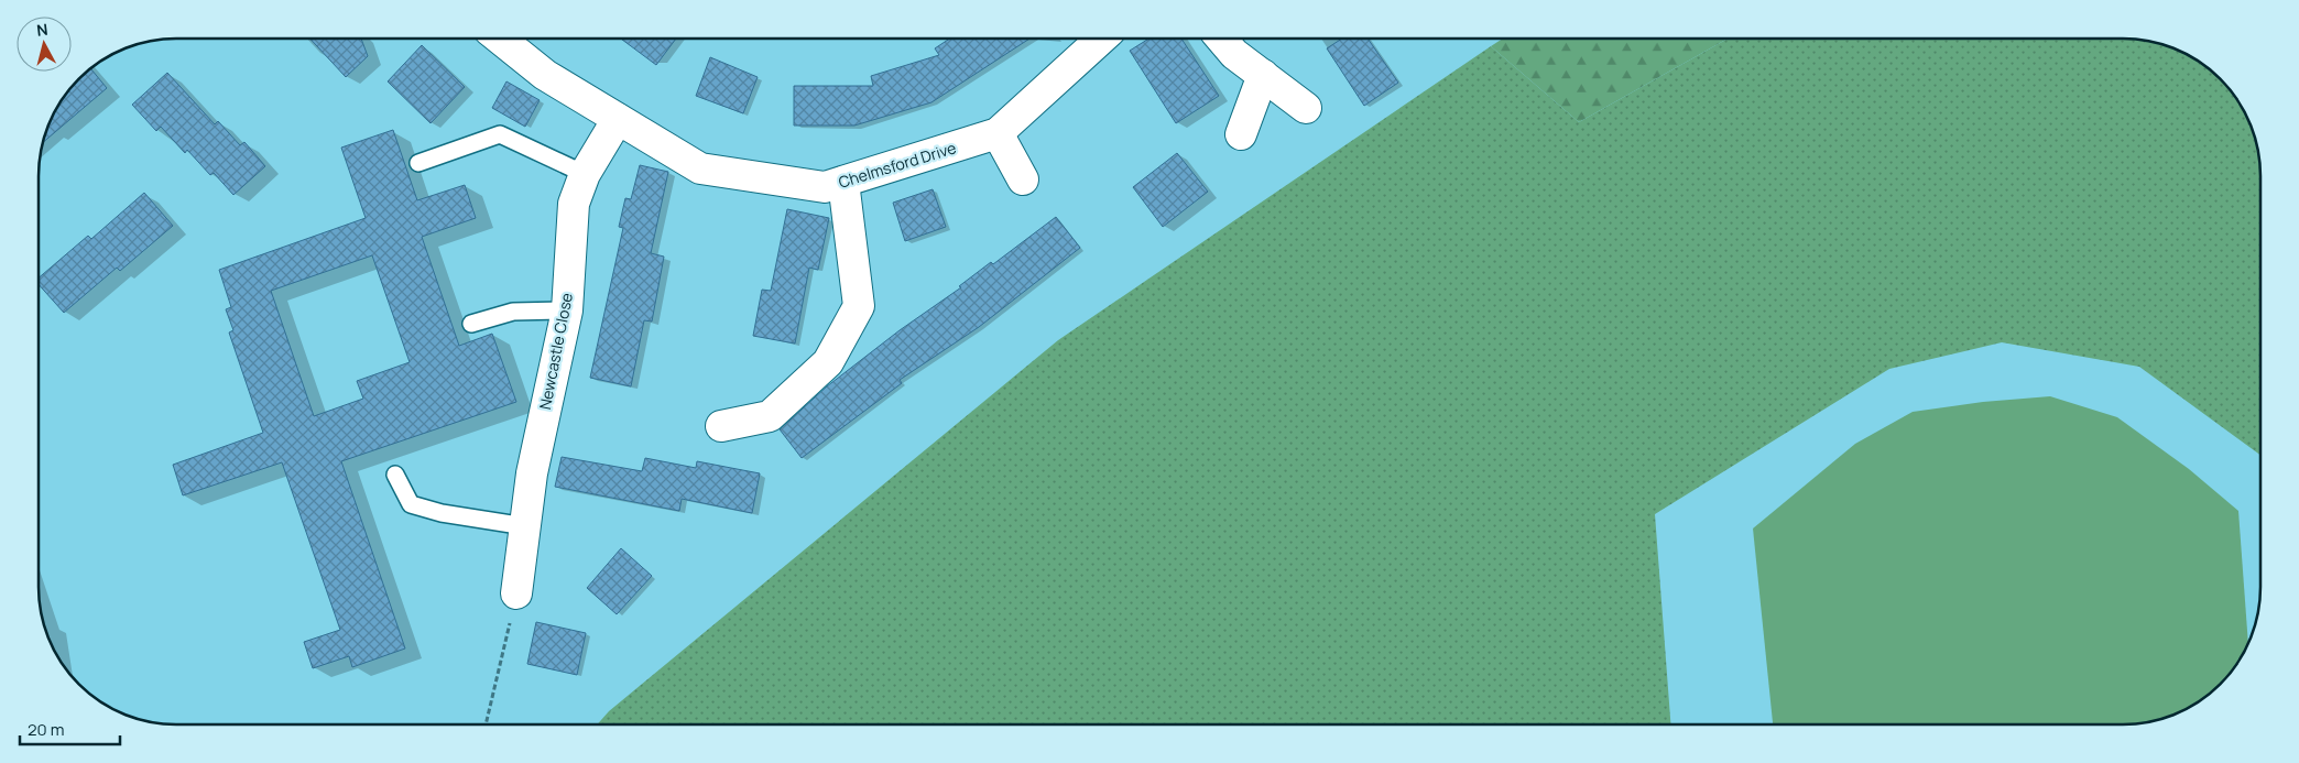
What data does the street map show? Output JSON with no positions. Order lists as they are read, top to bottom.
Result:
{
  "streets": {
    "street": ["Chelmsford Drive", "Newcastle Close"]
  },
  "crossings": [
    ["Chelmsford Drive", "Newcastle Close"]
  ],
  "scale_bar": "20 m",
  "north": "top"
}
